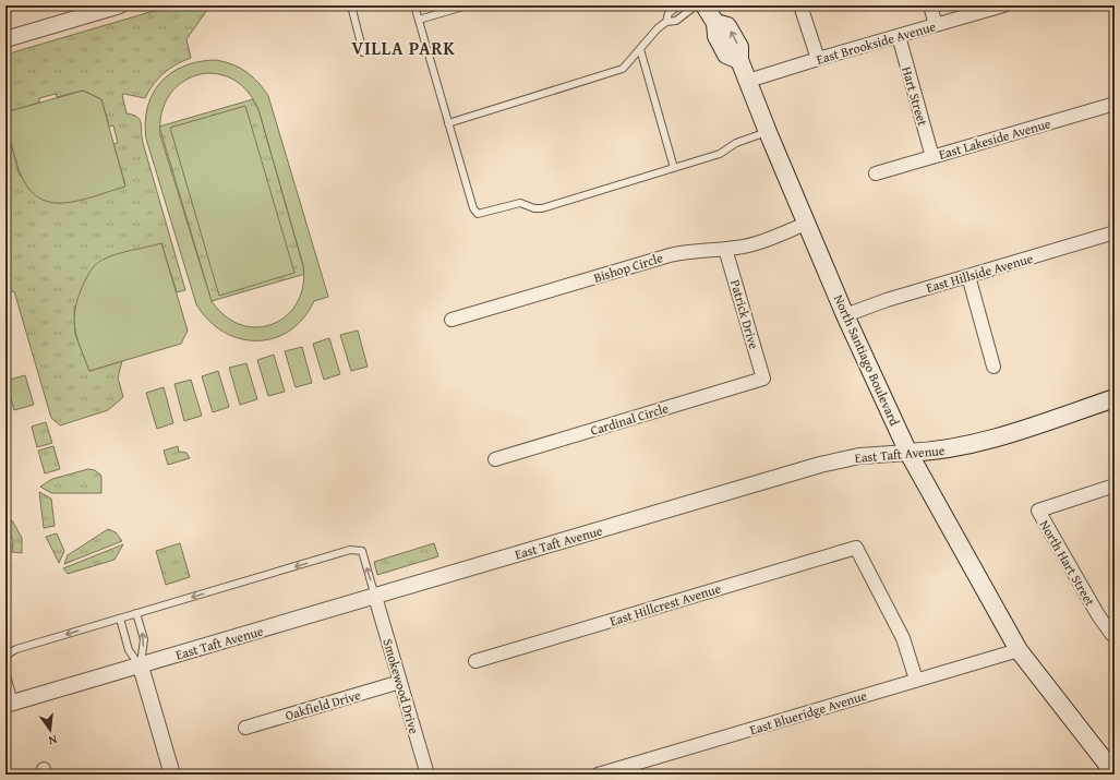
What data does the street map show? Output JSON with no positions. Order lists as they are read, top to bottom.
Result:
{
  "streets": {
    "main road": ["North Santiago Boulevard", "East Taft Avenue"],
    "street": [
      "East Brookside Avenue",
      "Hart Street",
      "East Lakeside Avenue",
      "Bishop Circle",
      "East Hillside Avenue",
      "Patrick Drive",
      "Cardinal Circle",
      "North Hart Street",
      "East Hillcrest Avenue",
      "Smokewood Drive",
      "Oakfield Drive",
      "East Blueridge Avenue"
    ]
  },
  "crossings": [
    ["East Brookside Avenue", "Hart Street"],
    ["East Brookside Avenue", "North Santiago Boulevard"],
    ["Hart Street", "East Lakeside Avenue"],
    ["Bishop Circle", "Patrick Drive"],
    ["Bishop Circle", "North Santiago Boulevard"],
    ["East Hillside Avenue", "North Santiago Boulevard"],
    ["Patrick Drive", "Cardinal Circle"],
    ["North Santiago Boulevard", "East Taft Avenue"],
    ["North Santiago Boulevard", "East Blueridge Avenue"],
    ["East Taft Avenue", "Smokewood Drive"],
    ["East Hillcrest Avenue", "East Blueridge Avenue"],
    ["Smokewood Drive", "Oakfield Drive"]
  ],
  "districts": ["VILLA PARK"],
  "north": "bottom"
}
